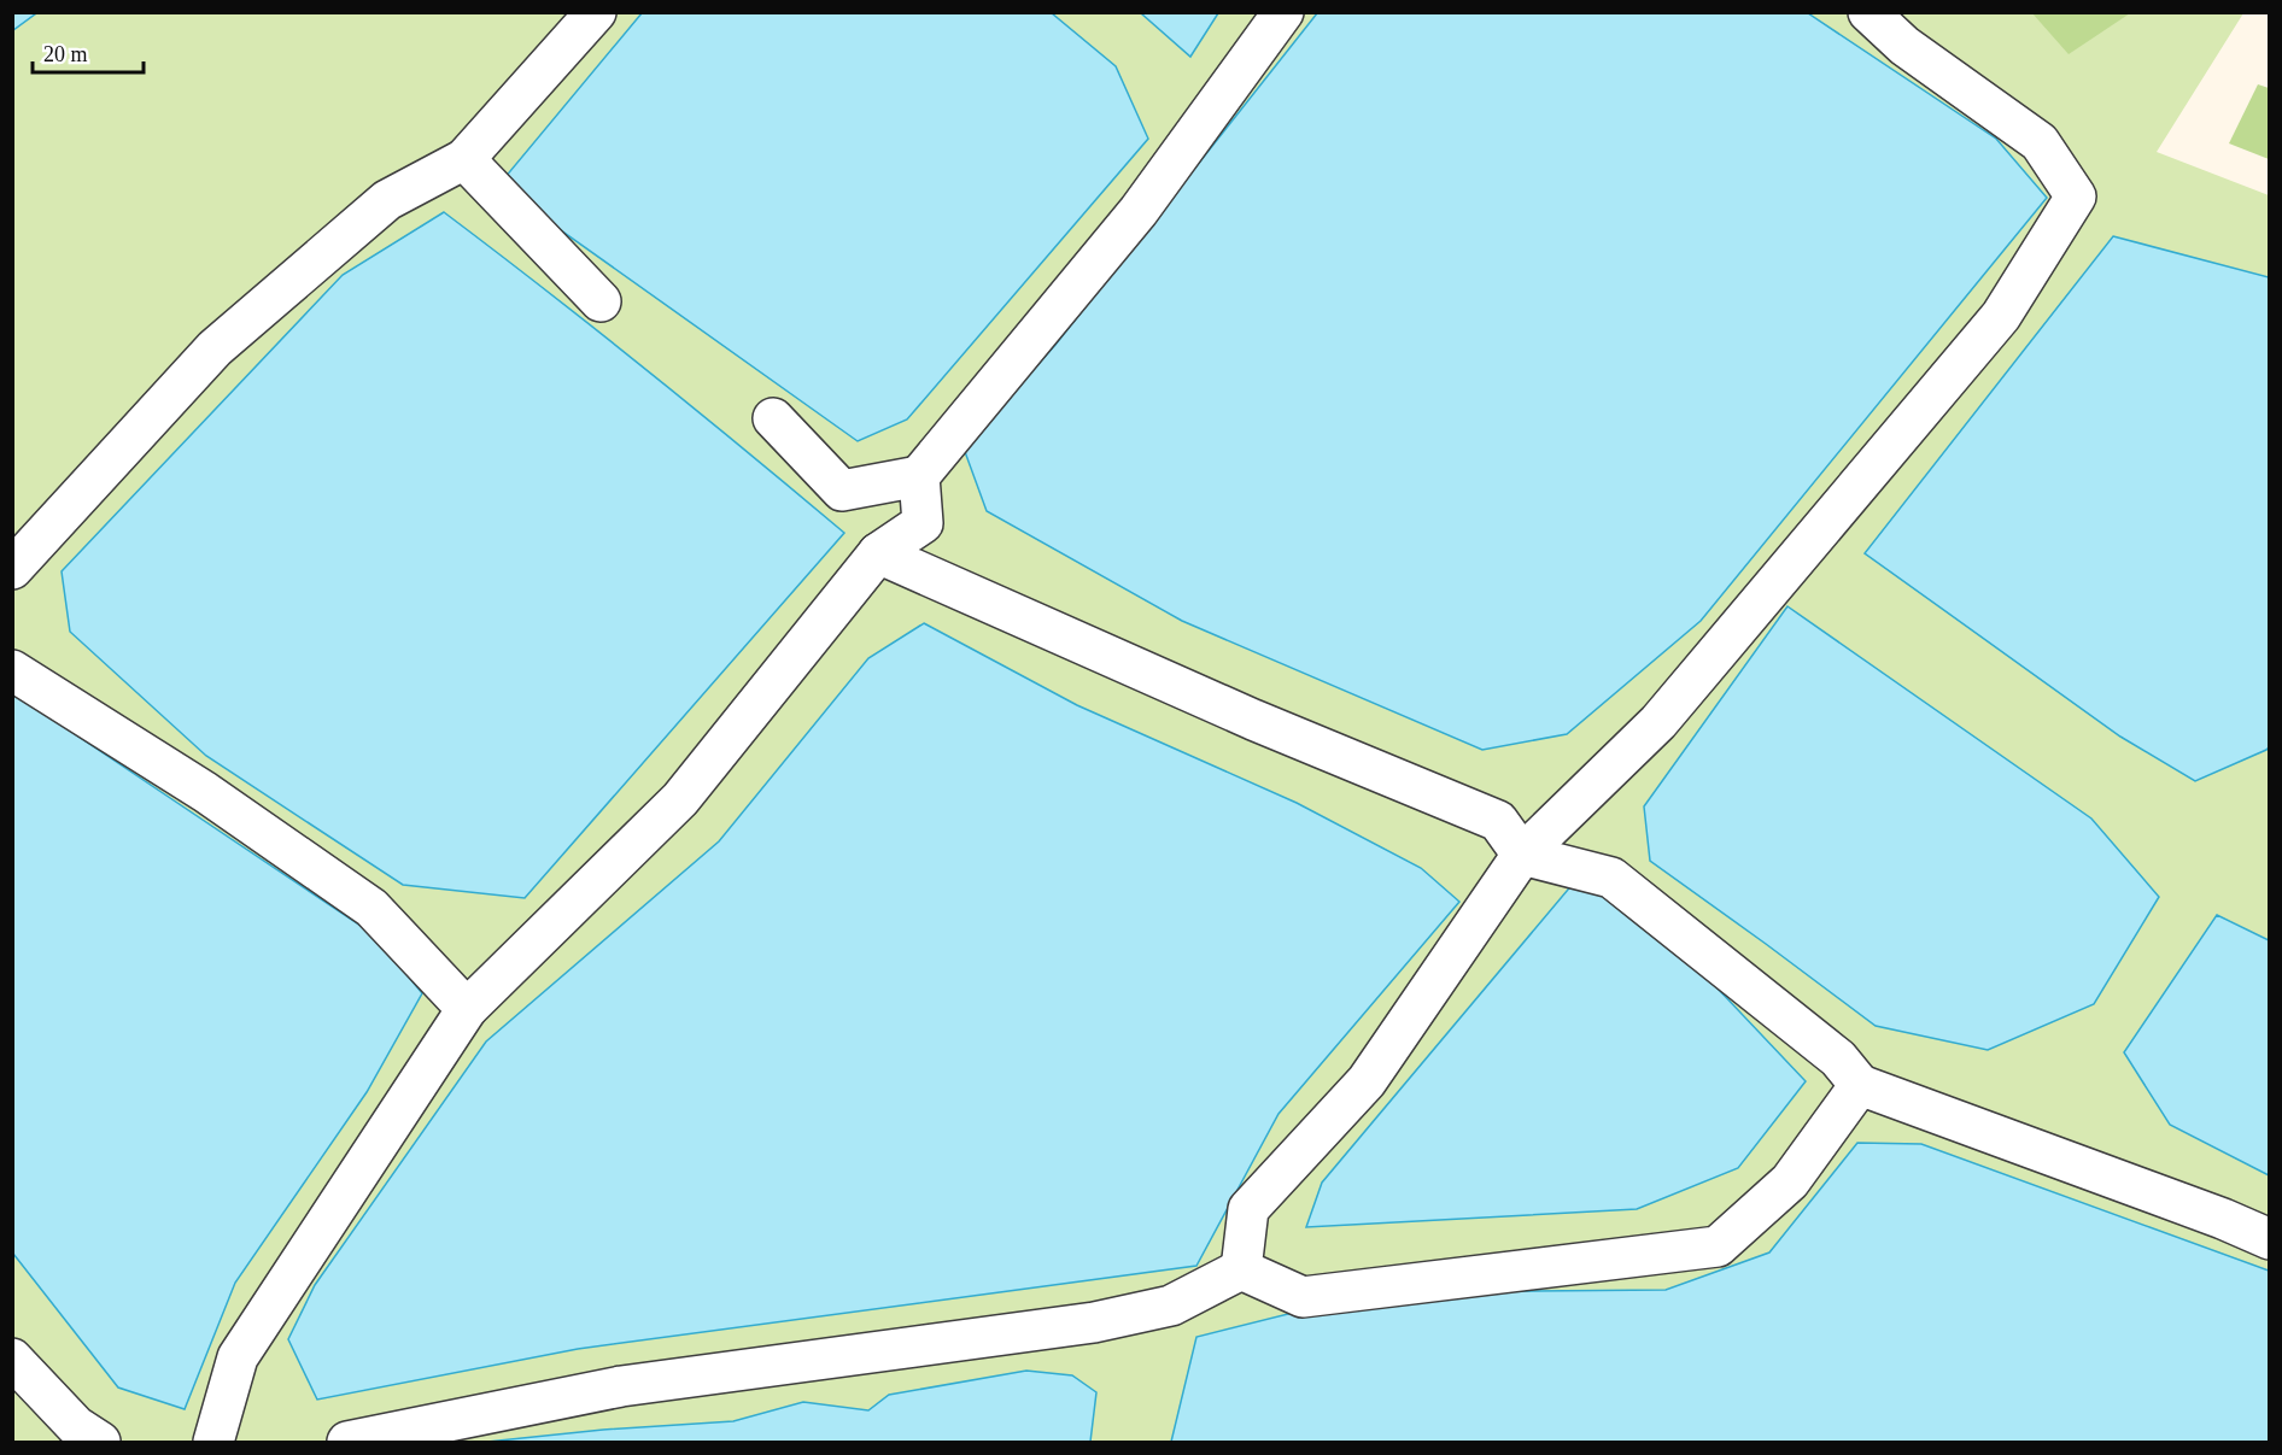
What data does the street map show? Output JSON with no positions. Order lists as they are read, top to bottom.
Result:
{
  "scale_bar": "20 m"
}
